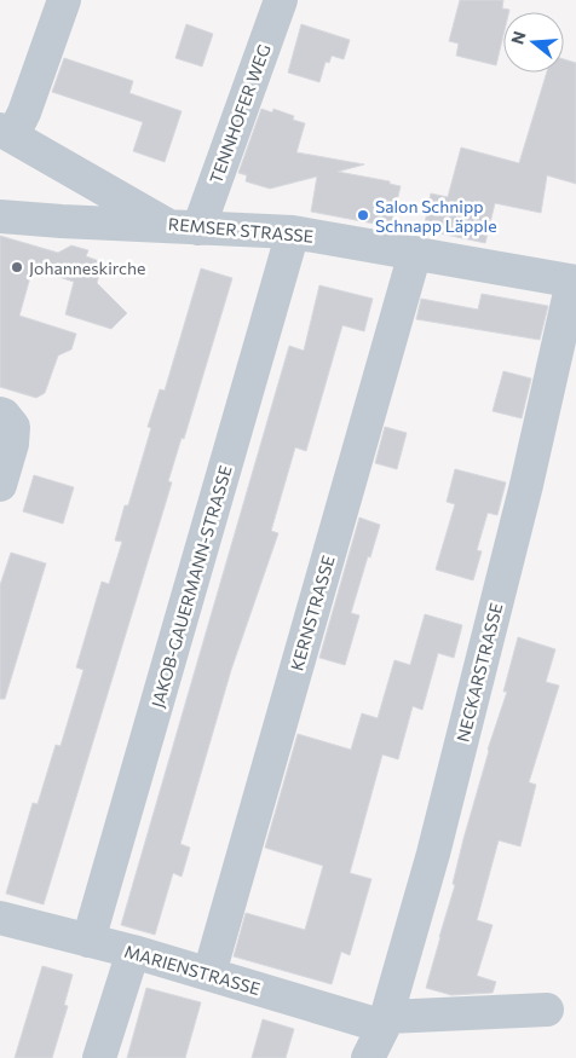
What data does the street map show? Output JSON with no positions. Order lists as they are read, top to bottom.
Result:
{
  "streets": {
    "street": [
      "TENNHOFER WEG",
      "REMSER STRASSE",
      "JAKOB-GAUERMANN-STRASSE",
      "KERNSTRASSE",
      "NECKARSTRASSE",
      "MARIENSTRASSE"
    ]
  },
  "crossings": [
    ["TENNHOFER WEG", "REMSER STRASSE"],
    ["REMSER STRASSE", "JAKOB-GAUERMANN-STRASSE"],
    ["REMSER STRASSE", "KERNSTRASSE"],
    ["REMSER STRASSE", "NECKARSTRASSE"],
    ["JAKOB-GAUERMANN-STRASSE", "MARIENSTRASSE"],
    ["KERNSTRASSE", "MARIENSTRASSE"],
    ["NECKARSTRASSE", "MARIENSTRASSE"]
  ],
  "places": ["Salon Schnipp Schnapp Läpple", "Johanneskirche"],
  "north": "left"
}
